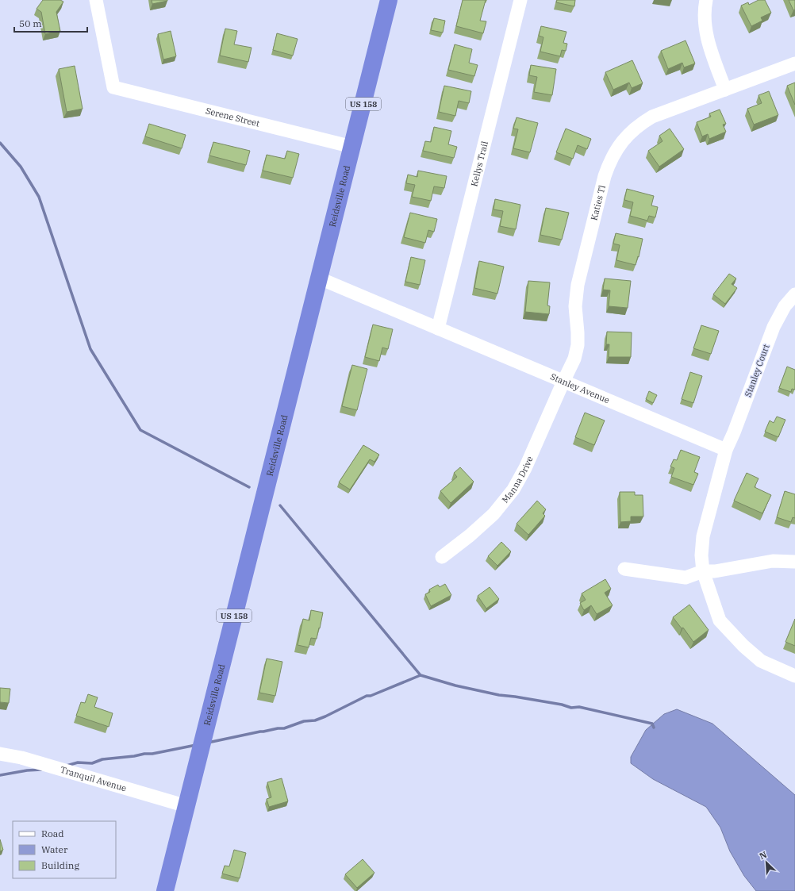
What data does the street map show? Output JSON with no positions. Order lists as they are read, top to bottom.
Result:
{
  "streets": {
    "highway": ["US 158", "Reidsville Road"],
    "street": [
      "Serene Street",
      "Kellys Trail",
      "Katies Tl",
      "Stanley Court",
      "Stanley Avenue",
      "Manna Drive",
      "Tranquil Avenue"
    ]
  },
  "crossings": [
    ["Serene Street", "Reidsville Road"],
    ["Kellys Trail", "Stanley Avenue"],
    ["Reidsville Road", "Stanley Avenue"],
    ["Reidsville Road", "Tranquil Avenue"],
    ["Katies Tl", "Stanley Avenue"],
    ["Katies Tl", "Manna Drive"],
    ["Stanley Court", "Stanley Avenue"],
    ["Stanley Avenue", "Manna Drive"]
  ],
  "legend": ["Road", "Water", "Building"],
  "scale_bar": "50 m",
  "north": "top left"
}
